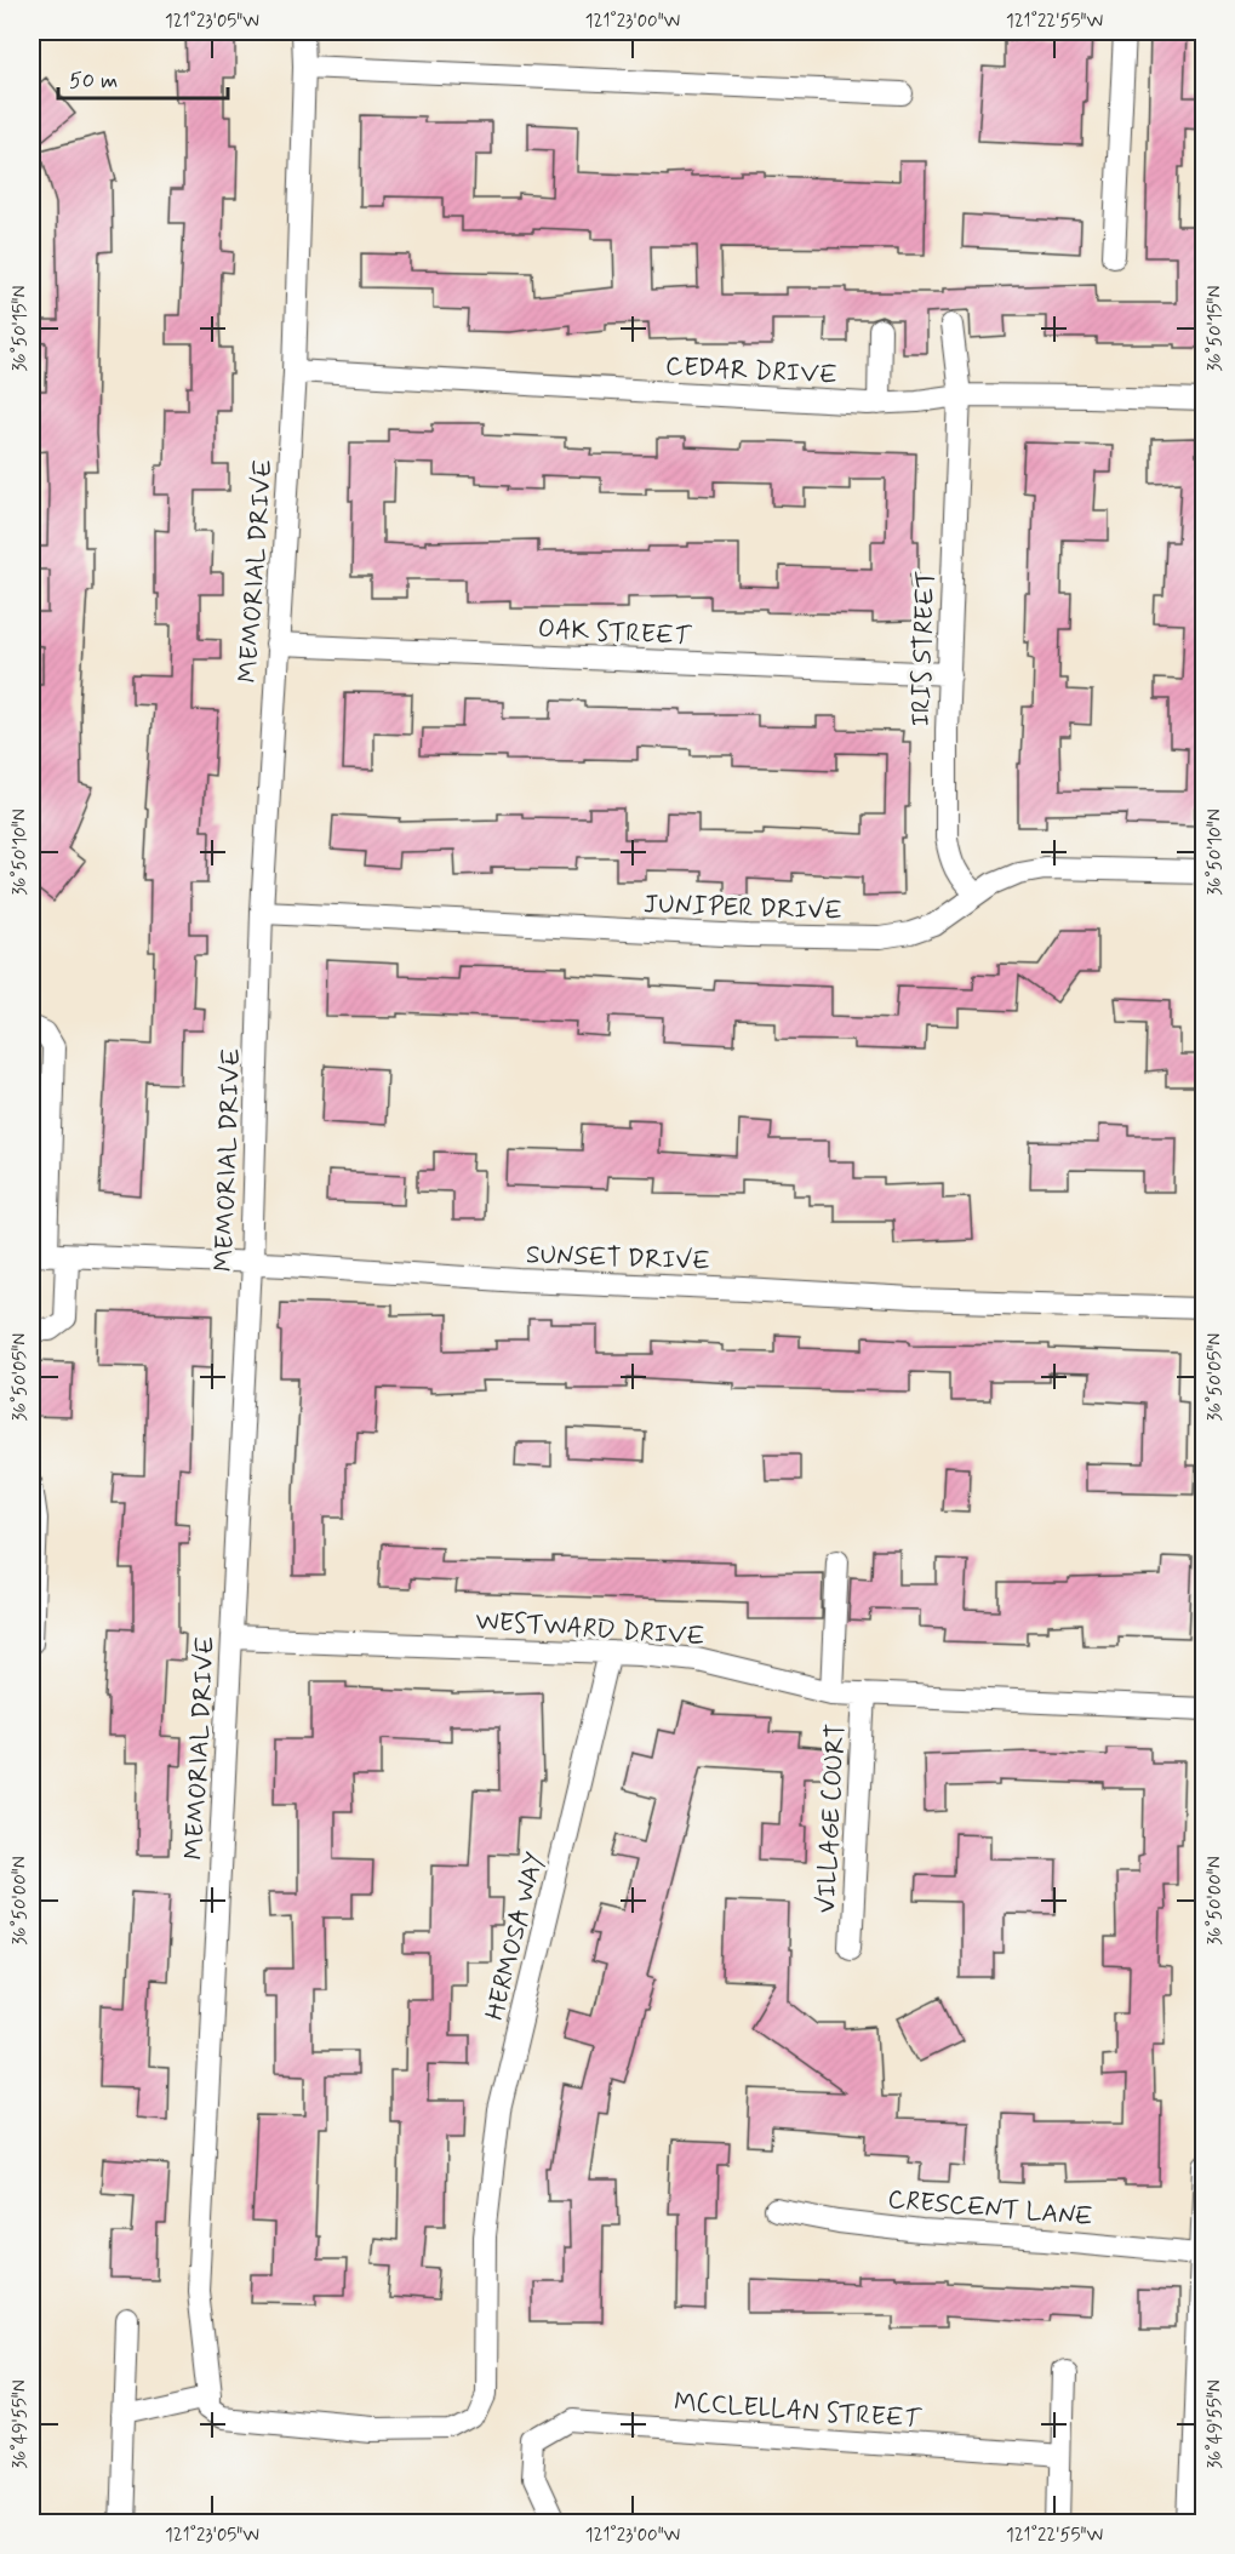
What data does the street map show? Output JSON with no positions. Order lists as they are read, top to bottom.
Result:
{
  "streets": {
    "street": [
      "CEDAR DRIVE",
      "MEMORIAL DRIVE",
      "OAK STREET",
      "IRIS STREET",
      "JUNIPER DRIVE",
      "SUNSET DRIVE",
      "WESTWARD DRIVE",
      "VILLAGE COURT",
      "HERMOSA WAY",
      "CRESCENT LANE",
      "MCCLELLAN STREET"
    ]
  },
  "crossings": [
    ["CEDAR DRIVE", "MEMORIAL DRIVE"],
    ["CEDAR DRIVE", "IRIS STREET"],
    ["MEMORIAL DRIVE", "OAK STREET"],
    ["MEMORIAL DRIVE", "JUNIPER DRIVE"],
    ["MEMORIAL DRIVE", "SUNSET DRIVE"],
    ["MEMORIAL DRIVE", "WESTWARD DRIVE"],
    ["MEMORIAL DRIVE", "HERMOSA WAY"],
    ["OAK STREET", "IRIS STREET"],
    ["IRIS STREET", "JUNIPER DRIVE"],
    ["WESTWARD DRIVE", "VILLAGE COURT"],
    ["WESTWARD DRIVE", "HERMOSA WAY"]
  ],
  "scale_bar": "50 m",
  "coordinates": [
    "121°23'05\"W",
    "121°23'00\"W",
    "121°22'55\"W",
    "36°50'15\"N",
    "36°50'10\"N",
    "36°50'05\"N",
    "36°50'00\"N",
    "36°49'55\"N"
  ]
}
